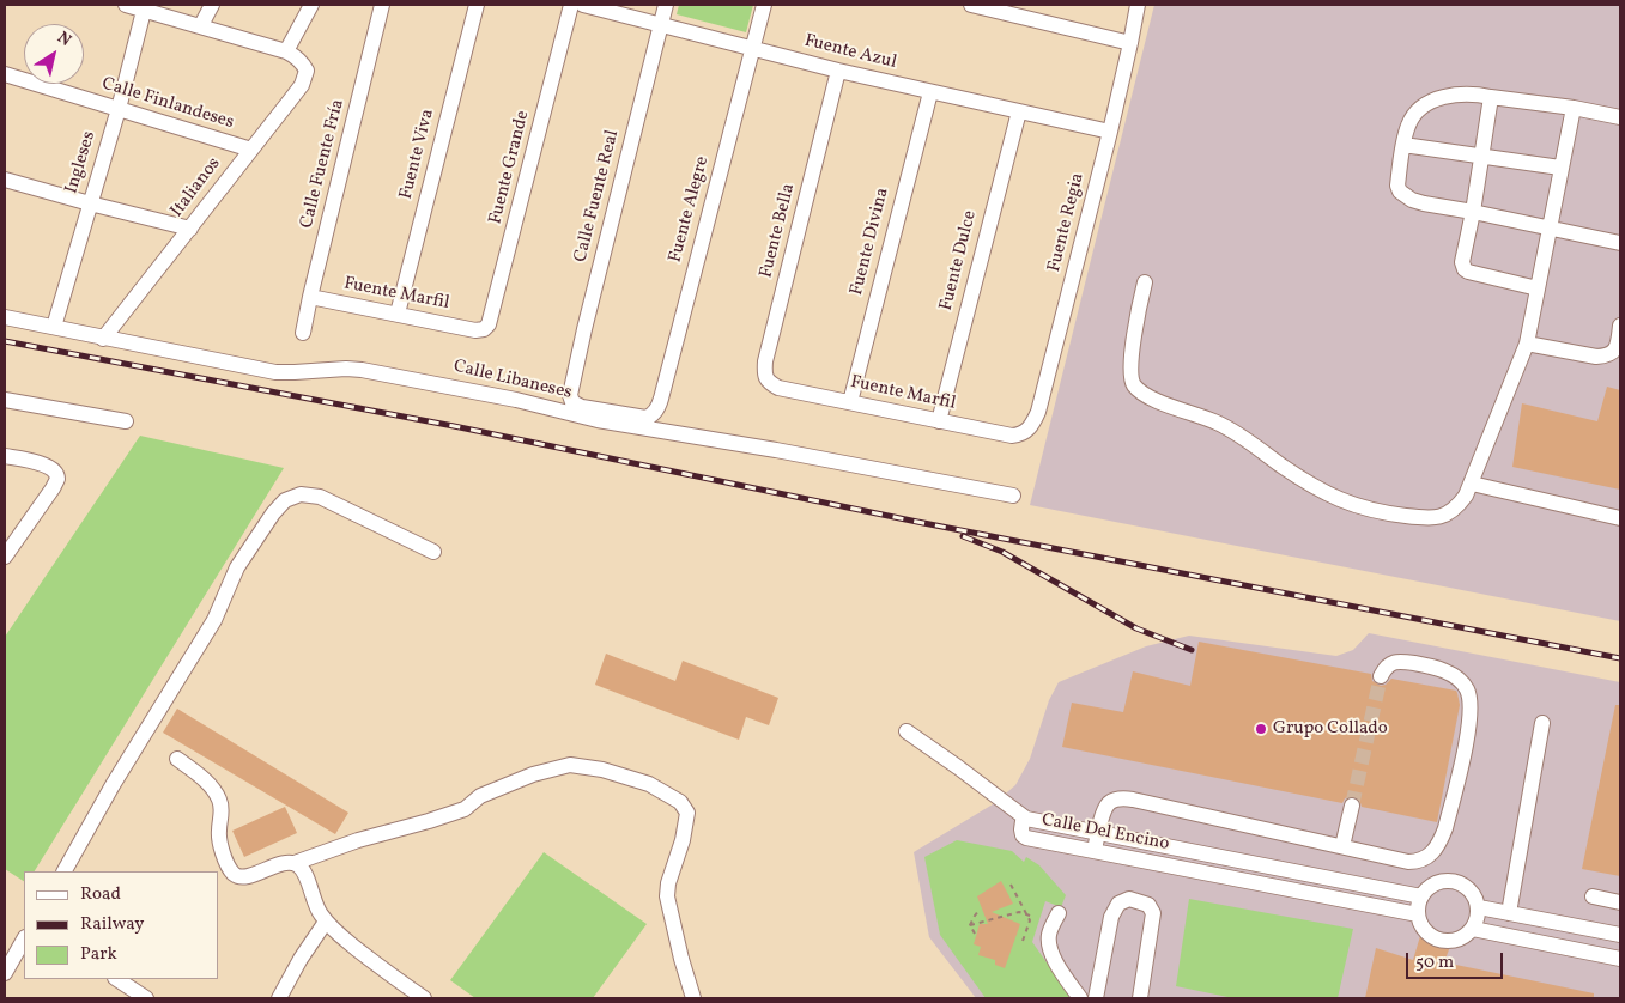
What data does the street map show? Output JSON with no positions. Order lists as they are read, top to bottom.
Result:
{
  "streets": {
    "street": [
      "Fuente Azul",
      "Calle Finlandeses",
      "Fuente Viva",
      "Ingleses",
      "Calle Fuente Fría",
      "Fuente Grande",
      "Italianos",
      "Calle Fuente Real",
      "Fuente Alegre",
      "Fuente Regia",
      "Fuente Bella",
      "Fuente Divina",
      "Fuente Dulce",
      "Fuente Marfil",
      "Calle Libaneses",
      "Calle Del Encino"
    ]
  },
  "crossings": [
    ["Fuente Azul", "Calle Fuente Real"],
    ["Fuente Azul", "Fuente Alegre"],
    ["Fuente Azul", "Fuente Regia"],
    ["Fuente Azul", "Fuente Bella"],
    ["Fuente Azul", "Fuente Divina"],
    ["Fuente Azul", "Fuente Dulce"],
    ["Calle Finlandeses", "Ingleses"],
    ["Calle Finlandeses", "Italianos"],
    ["Fuente Viva", "Fuente Marfil"],
    ["Ingleses", "Calle Libaneses"],
    ["Calle Fuente Fría", "Fuente Marfil"],
    ["Fuente Grande", "Fuente Marfil"],
    ["Italianos", "Calle Libaneses"],
    ["Calle Fuente Real", "Fuente Alegre"],
    ["Fuente Regia", "Fuente Marfil"],
    ["Fuente Bella", "Fuente Marfil"],
    ["Fuente Divina", "Fuente Marfil"],
    ["Fuente Dulce", "Fuente Marfil"]
  ],
  "places": ["Grupo Collado"],
  "legend": ["Road", "Railway", "Park"],
  "scale_bar": "50 m",
  "north": "top right"
}
